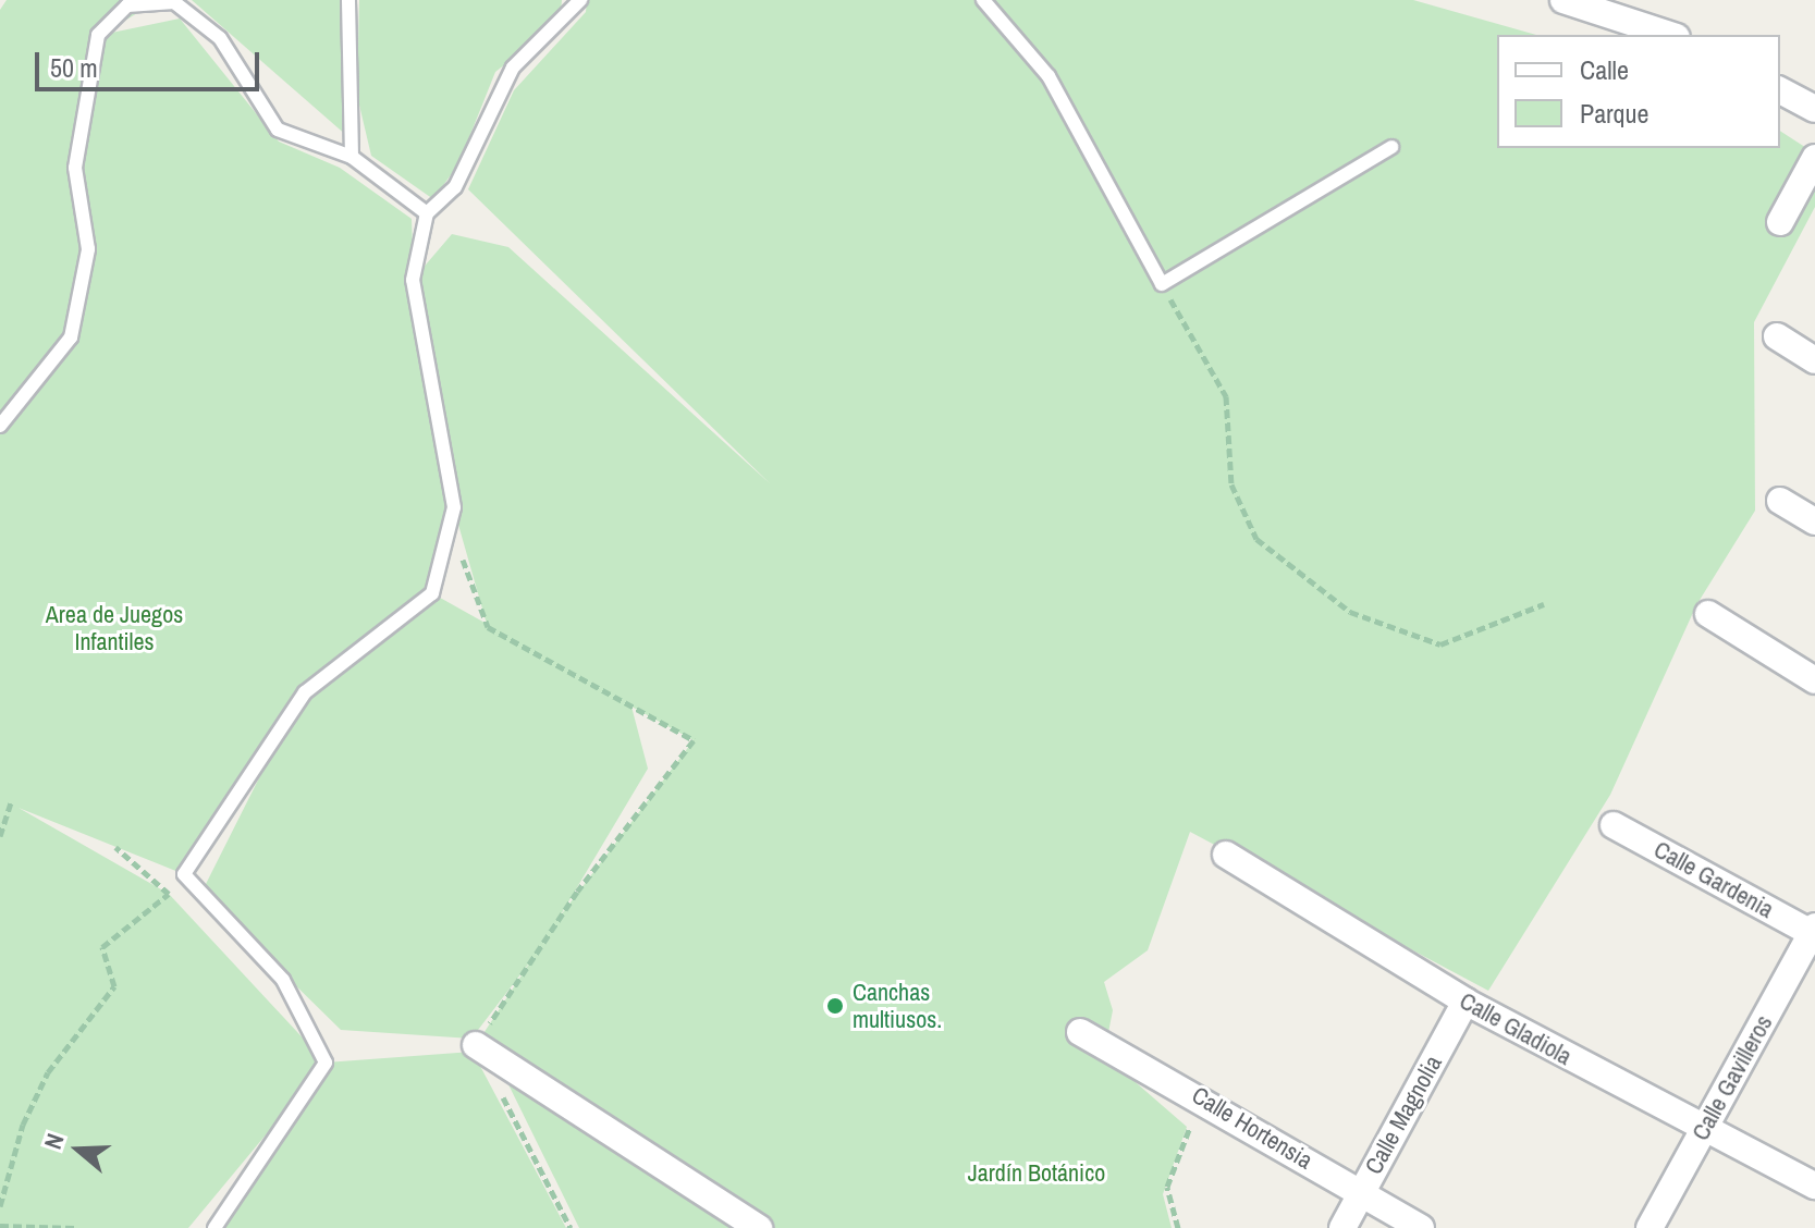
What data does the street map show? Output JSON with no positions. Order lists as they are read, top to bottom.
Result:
{
  "streets": {
    "street": [
      "Calle Gardenia",
      "Calle Gladiola",
      "Calle Gavilleros",
      "Calle Magnolia",
      "Calle Hortensia"
    ]
  },
  "crossings": [
    ["Calle Gardenia", "Calle Gavilleros"],
    ["Calle Gladiola", "Calle Gavilleros"],
    ["Calle Gladiola", "Calle Magnolia"],
    ["Calle Magnolia", "Calle Hortensia"]
  ],
  "parks": ["Area de Juegos Infantiles", "Jardín Botánico"],
  "places": ["Canchas multiusos."],
  "legend": ["Calle", "Parque"],
  "scale_bar": "50 m",
  "north": "left"
}
